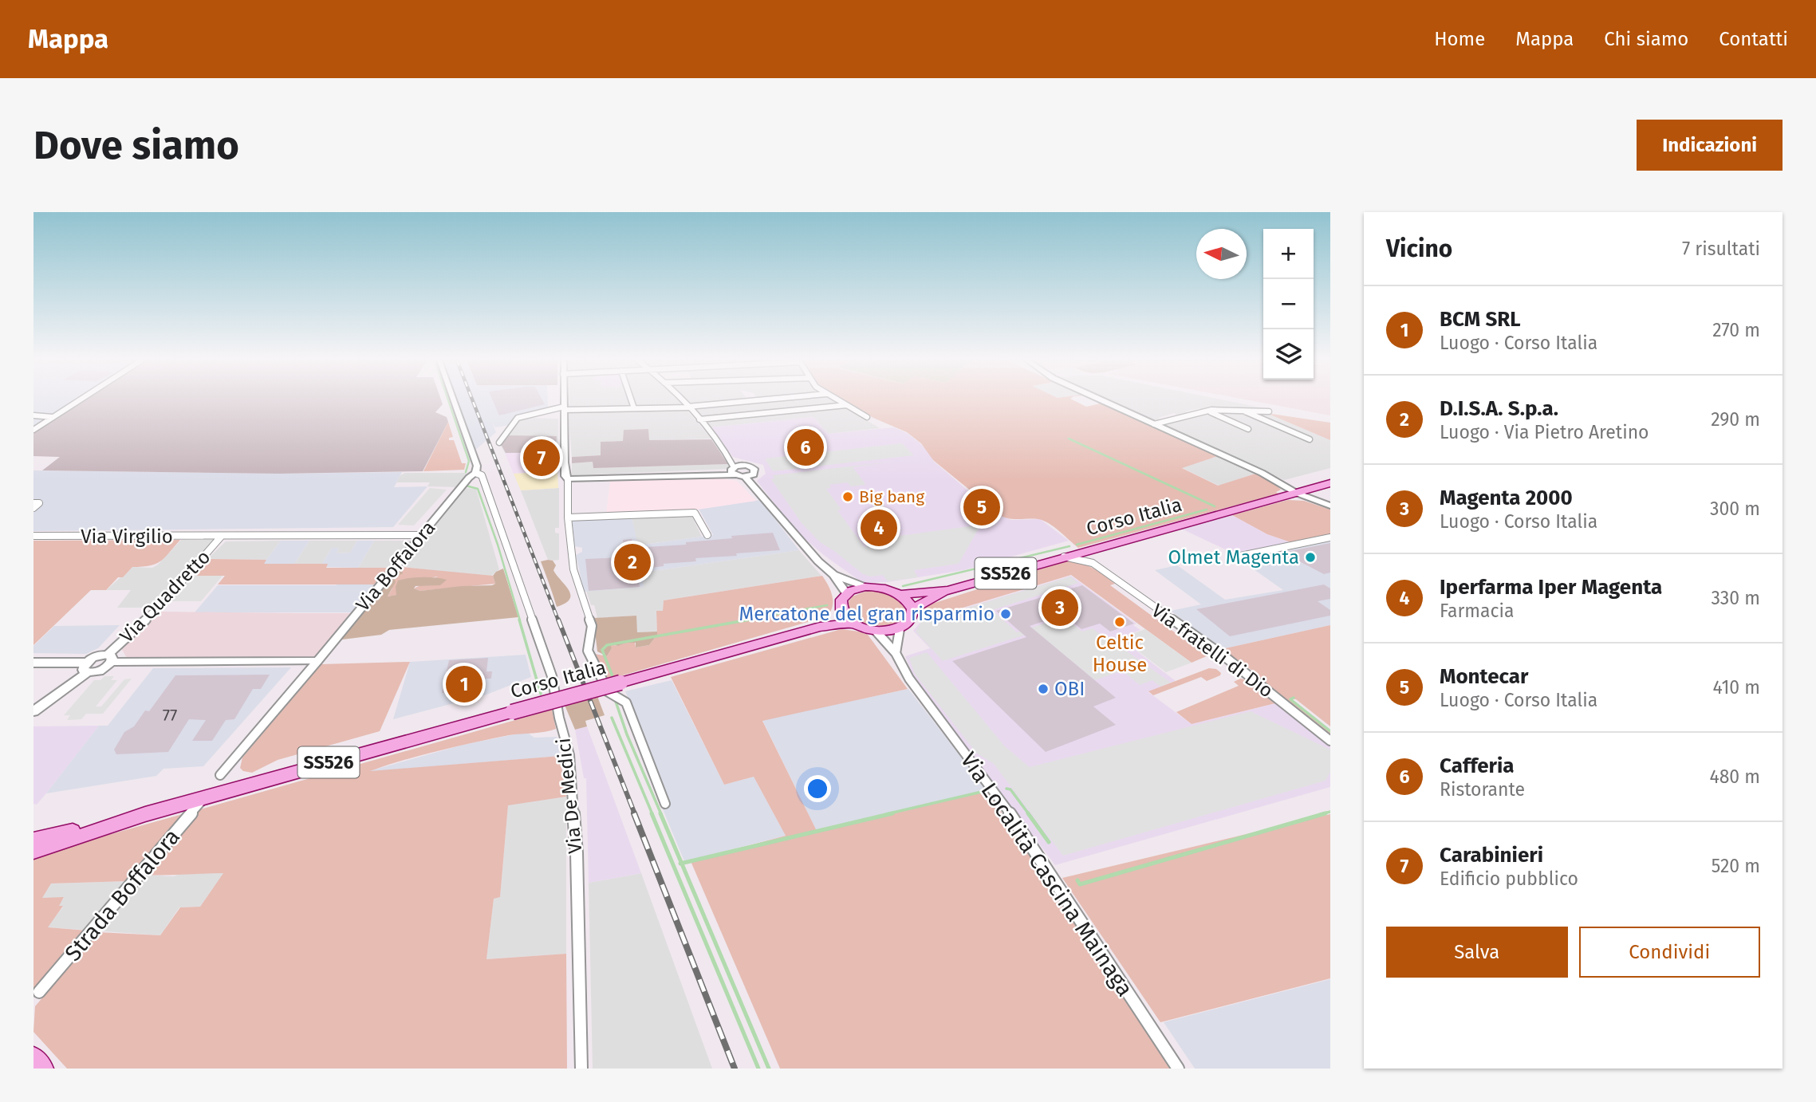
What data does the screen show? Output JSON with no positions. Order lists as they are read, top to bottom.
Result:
{
  "streets": {
    "main road": ["Corso Italia", "SS526"],
    "street": [
      "Via Virgilio",
      "Via Boffalora",
      "Via Quadretto",
      "Via fratelli di Dio",
      "Via De Medici",
      "Via Località Cascina Mainaga",
      "Strada Boffalora"
    ]
  },
  "crossings": [
    ["Corso Italia", "SS526"],
    ["Corso Italia", "Via fratelli di Dio"],
    ["Corso Italia", "Via Località Cascina Mainaga"],
    ["Corso Italia", "Strada Boffalora"],
    ["Via Virgilio", "Via Boffalora"],
    ["Via Virgilio", "Via Quadretto"],
    ["Via Boffalora", "Via De Medici"],
    ["SS526", "Via Località Cascina Mainaga"]
  ],
  "places": [
    "Big bang",
    "Olmet Magenta",
    "Mercatone del gran risparmio",
    "Celtic House",
    "OBI"
  ],
  "house_numbers": ["77"],
  "north": "left",
  "page": {
    "header": "Mappa",
    "nav": [
      "Home",
      "Mappa",
      "Chi siamo",
      "Contatti"
    ],
    "buttons": [
      "Indicazioni",
      ["Salva", "Condividi"]
    ],
    "title": "Dove siamo",
    "heading": ["Vicino", "7 risultati"],
    "map_buttons": ["+", "−"],
    "list": [
      {
        "mark": "1",
        "name": "BCM SRL",
        "note": "Luogo · Corso Italia",
        "value": "270 m"
      },
      {
        "mark": "2",
        "name": "D.I.S.A. S.p.a.",
        "note": "Luogo · Via Pietro Aretino",
        "value": "290 m"
      },
      {
        "mark": "3",
        "name": "Magenta 2000",
        "note": "Luogo · Corso Italia",
        "value": "300 m"
      },
      {
        "mark": "4",
        "name": "Iperfarma Iper Magenta",
        "note": "Farmacia",
        "value": "330 m"
      },
      {
        "mark": "5",
        "name": "Montecar",
        "note": "Luogo · Corso Italia",
        "value": "410 m"
      },
      {
        "mark": "6",
        "name": "Cafferia",
        "note": "Ristorante",
        "value": "480 m"
      },
      {
        "mark": "7",
        "name": "Carabinieri",
        "note": "Edificio pubblico",
        "value": "520 m"
      }
    ],
    "pins": [
      "6",
      "7",
      "5",
      "4",
      "2",
      "3",
      "1"
    ]
  }
}
